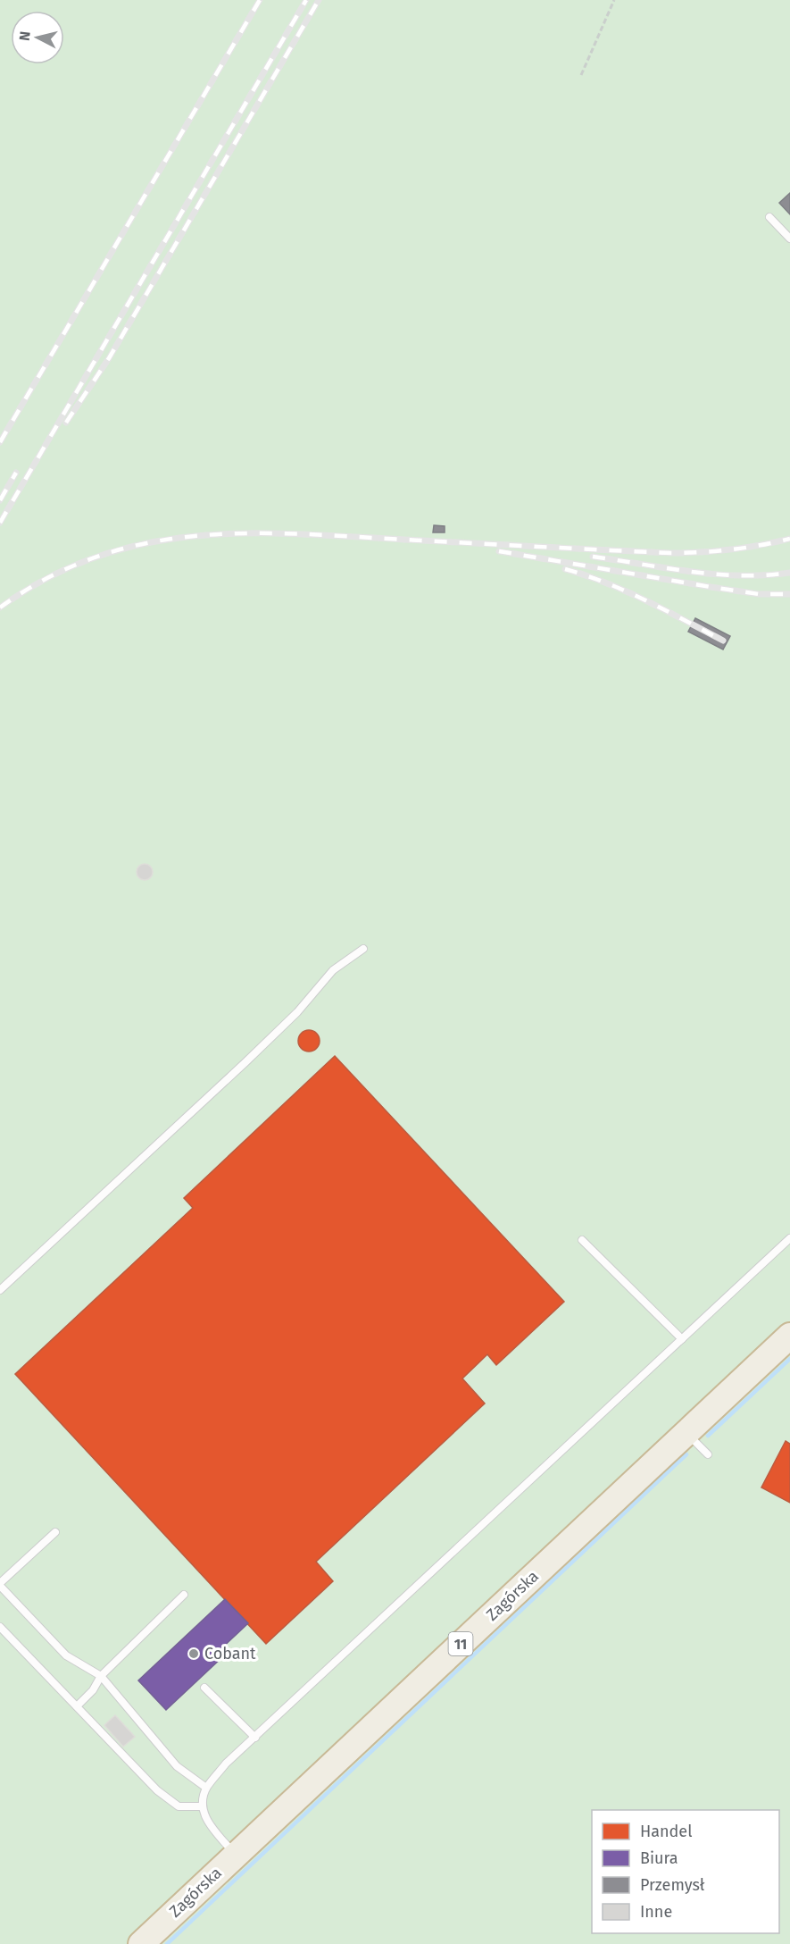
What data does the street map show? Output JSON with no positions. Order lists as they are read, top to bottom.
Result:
{
  "streets": {
    "highway": ["Zagórska", "11"]
  },
  "places": ["Cobant"],
  "legend": [
    "Handel",
    "Biura",
    "Przemysł",
    "Inne"
  ],
  "north": "left"
}
